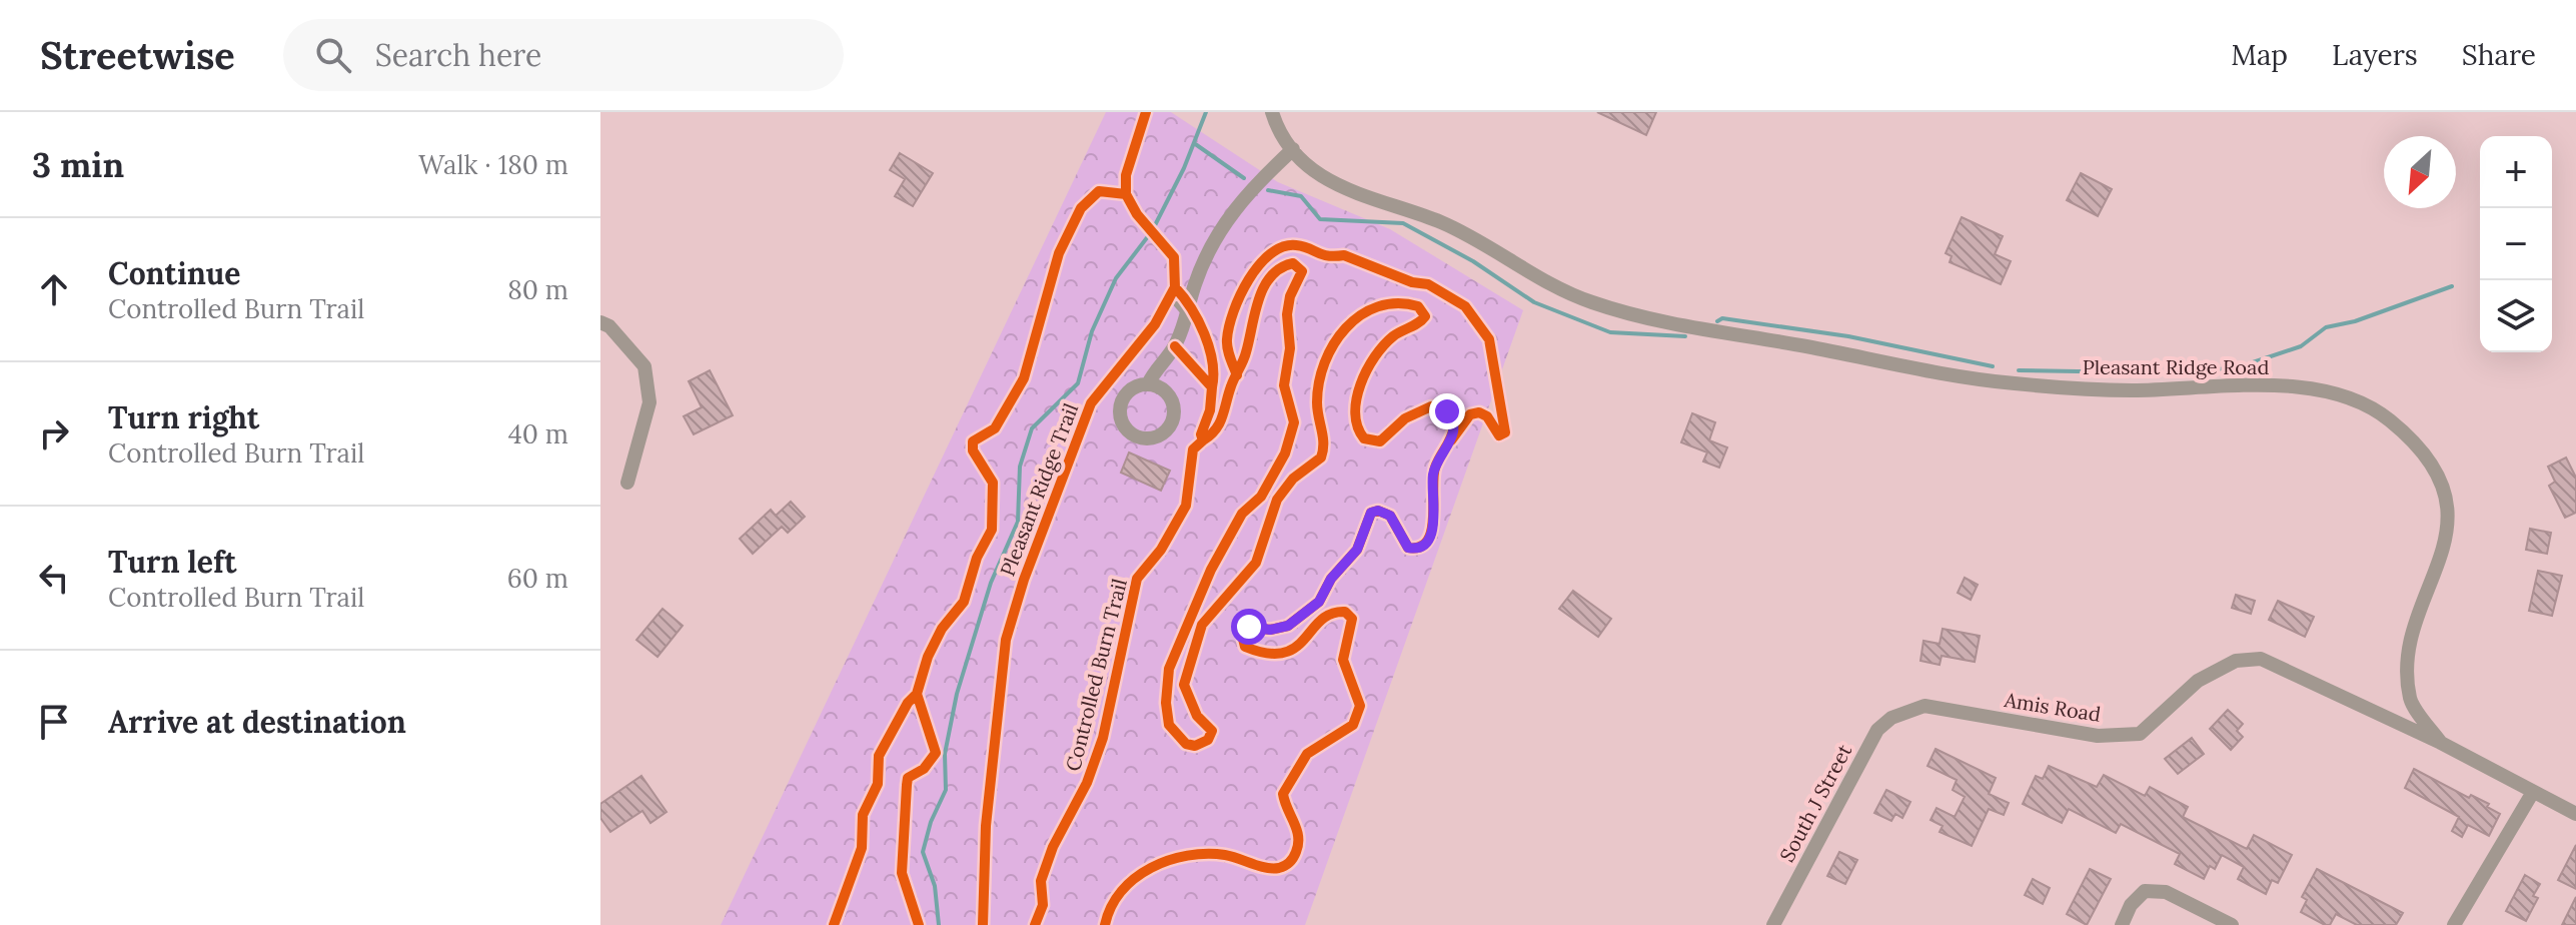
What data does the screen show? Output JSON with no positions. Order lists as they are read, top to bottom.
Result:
{
  "streets": {
    "street": ["Pleasant Ridge Road", "Amis Road", "South J Street"],
    "cycle path": ["Pleasant Ridge Trail", "Controlled Burn Trail"]
  },
  "crossings": [
    ["Pleasant Ridge Road", "Amis Road"],
    ["Amis Road", "South J Street"]
  ],
  "north": "bottom left",
  "page": {
    "header": "Streetwise",
    "search": "Search here",
    "nav": ["Map", "Layers", "Share"],
    "heading": ["3 min", "Walk · 180 m"],
    "map_buttons": ["+", "−"],
    "list": [
      ["Continue", "Controlled Burn Trail", "80 m"],
      ["Turn right", "Controlled Burn Trail", "40 m"],
      ["Turn left", "Controlled Burn Trail", "60 m"],
      "Arrive at destination"
    ]
  }
}
